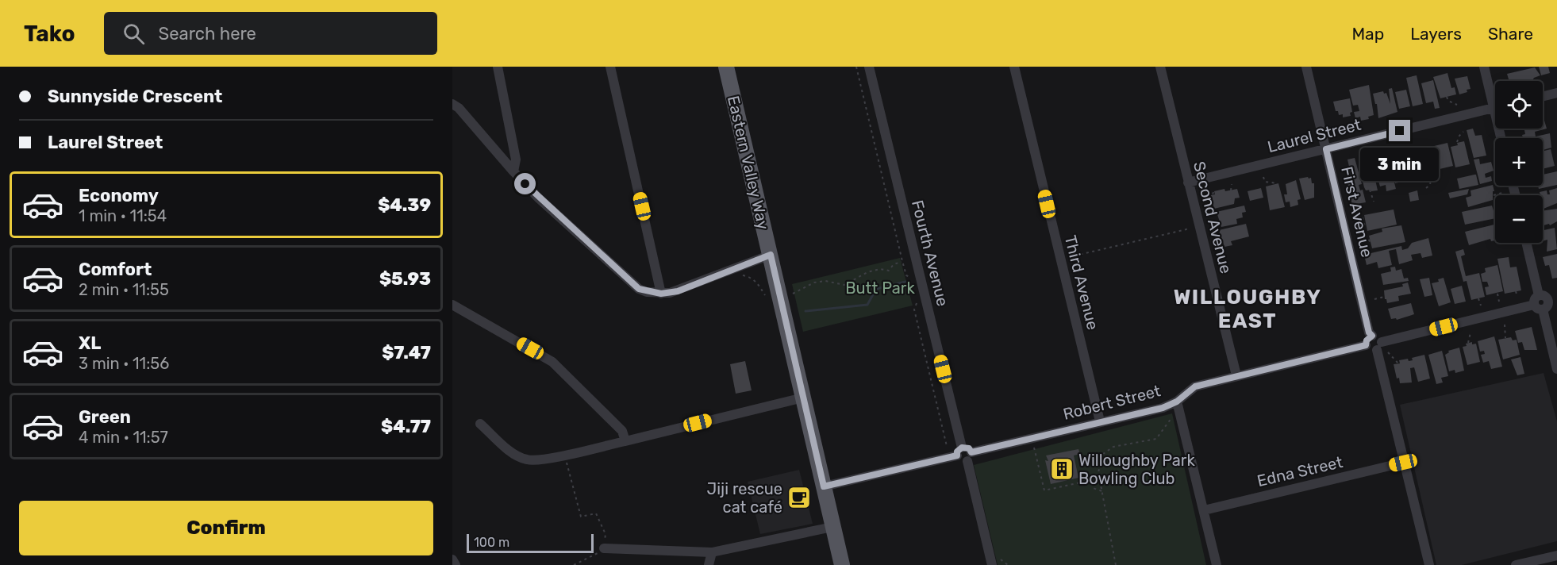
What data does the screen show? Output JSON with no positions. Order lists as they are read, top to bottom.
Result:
{
  "streets": {
    "main road": ["Eastern Valley Way"],
    "street": [
      "Laurel Street",
      "First Avenue",
      "Second Avenue",
      "Fourth Avenue",
      "Third Avenue",
      "Robert Street",
      "Edna Street"
    ]
  },
  "crossings": [
    ["Laurel Street", "First Avenue"],
    ["Laurel Street", "Second Avenue"],
    ["First Avenue", "Robert Street"],
    ["Second Avenue", "Robert Street"],
    ["Third Avenue", "Robert Street"]
  ],
  "districts": ["WILLOUGHBY EAST"],
  "parks": ["Butt Park"],
  "places": {
    "building": ["Willoughby Park Bowling Club"],
    "cafe": ["Jiji rescue cat café"]
  },
  "scale_bar": "100 m",
  "page": {
    "header": "Tako",
    "search": "Search here",
    "nav": ["Map", "Layers", "Share"],
    "banner": ["Sunnyside Crescent", "Laurel Street"],
    "map_buttons": ["+", "−"],
    "bubble": "3 min",
    "list": [
      {
        "name": "Economy",
        "note": "1 min · 11:54",
        "value": "$4.39"
      },
      {
        "name": "Comfort",
        "note": "2 min · 11:55",
        "value": "$5.93"
      },
      {
        "name": "XL",
        "note": "3 min · 11:56",
        "value": "$7.47"
      },
      {
        "name": "Green",
        "note": "4 min · 11:57",
        "value": "$4.77"
      }
    ],
    "buttons": "Confirm",
    "scale": "100 m"
  }
}
